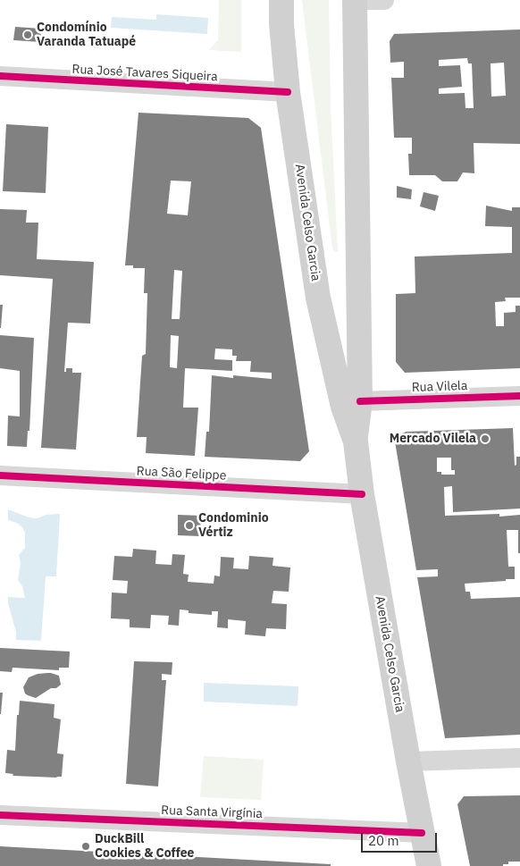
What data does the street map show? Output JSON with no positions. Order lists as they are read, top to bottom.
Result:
{
  "streets": {
    "main road": ["Avenida Celso Garcia"],
    "street": [
      "Rua José Tavares Siqueira",
      "Rua Vilela",
      "Rua São Felippe",
      "Rua Santa Virgínia"
    ]
  },
  "crossings": [
    ["Rua José Tavares Siqueira", "Avenida Celso Garcia"],
    ["Avenida Celso Garcia", "Rua Vilela"],
    ["Avenida Celso Garcia", "Rua São Felippe"],
    ["Avenida Celso Garcia", "Rua Santa Virgínia"]
  ],
  "places": [
    "Condomínio Varanda Tatuapé",
    "Mercado Vilela",
    "Condominio Vértiz",
    "DuckBill Cookies & Coffee"
  ],
  "scale_bar": "20 m"
}
